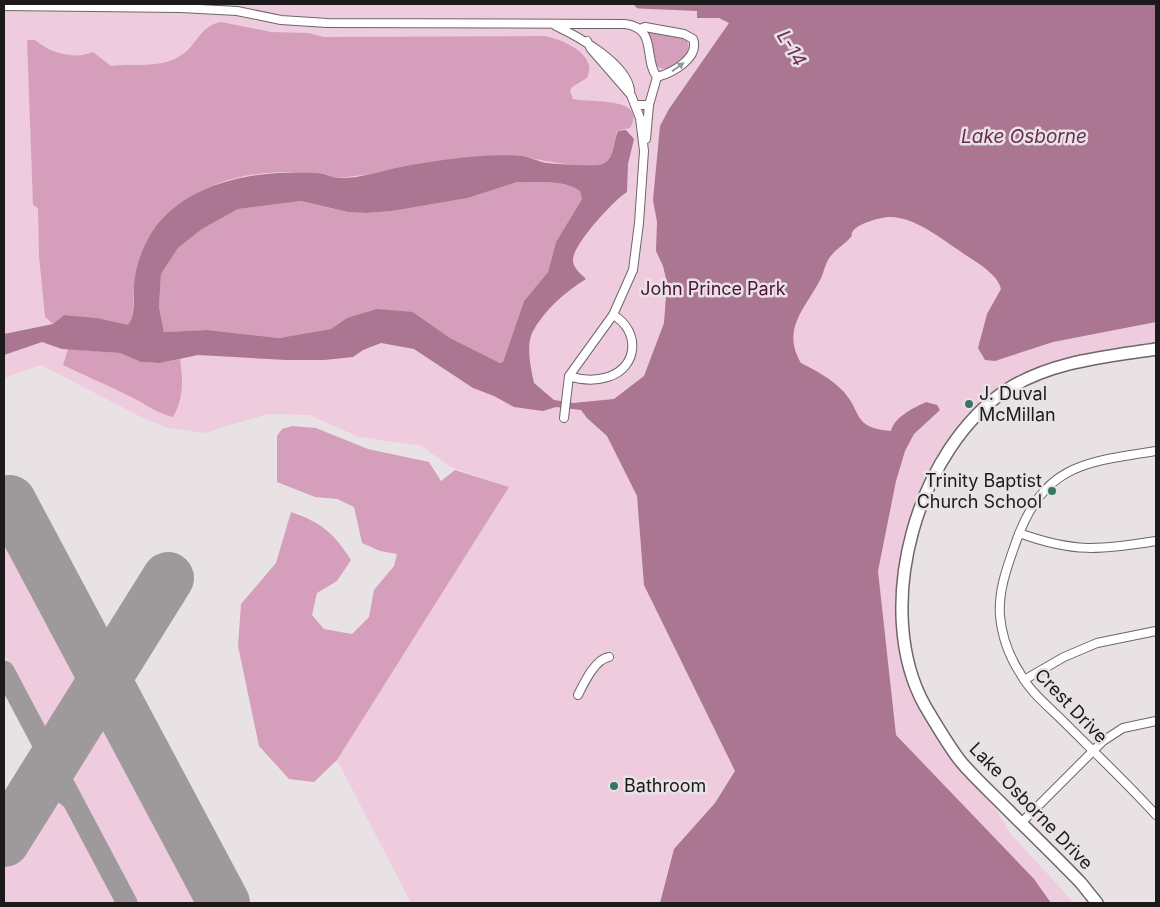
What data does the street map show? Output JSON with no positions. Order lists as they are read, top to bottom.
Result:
{
  "streets": {
    "street": ["Crest Drive", "Lake Osborne Drive"]
  },
  "water": ["L-14", "Lake Osborne"],
  "parks": ["John Prince Park"],
  "places": ["J. Duval McMillan", "Trinity Baptist Church School", "Bathroom"]
}
